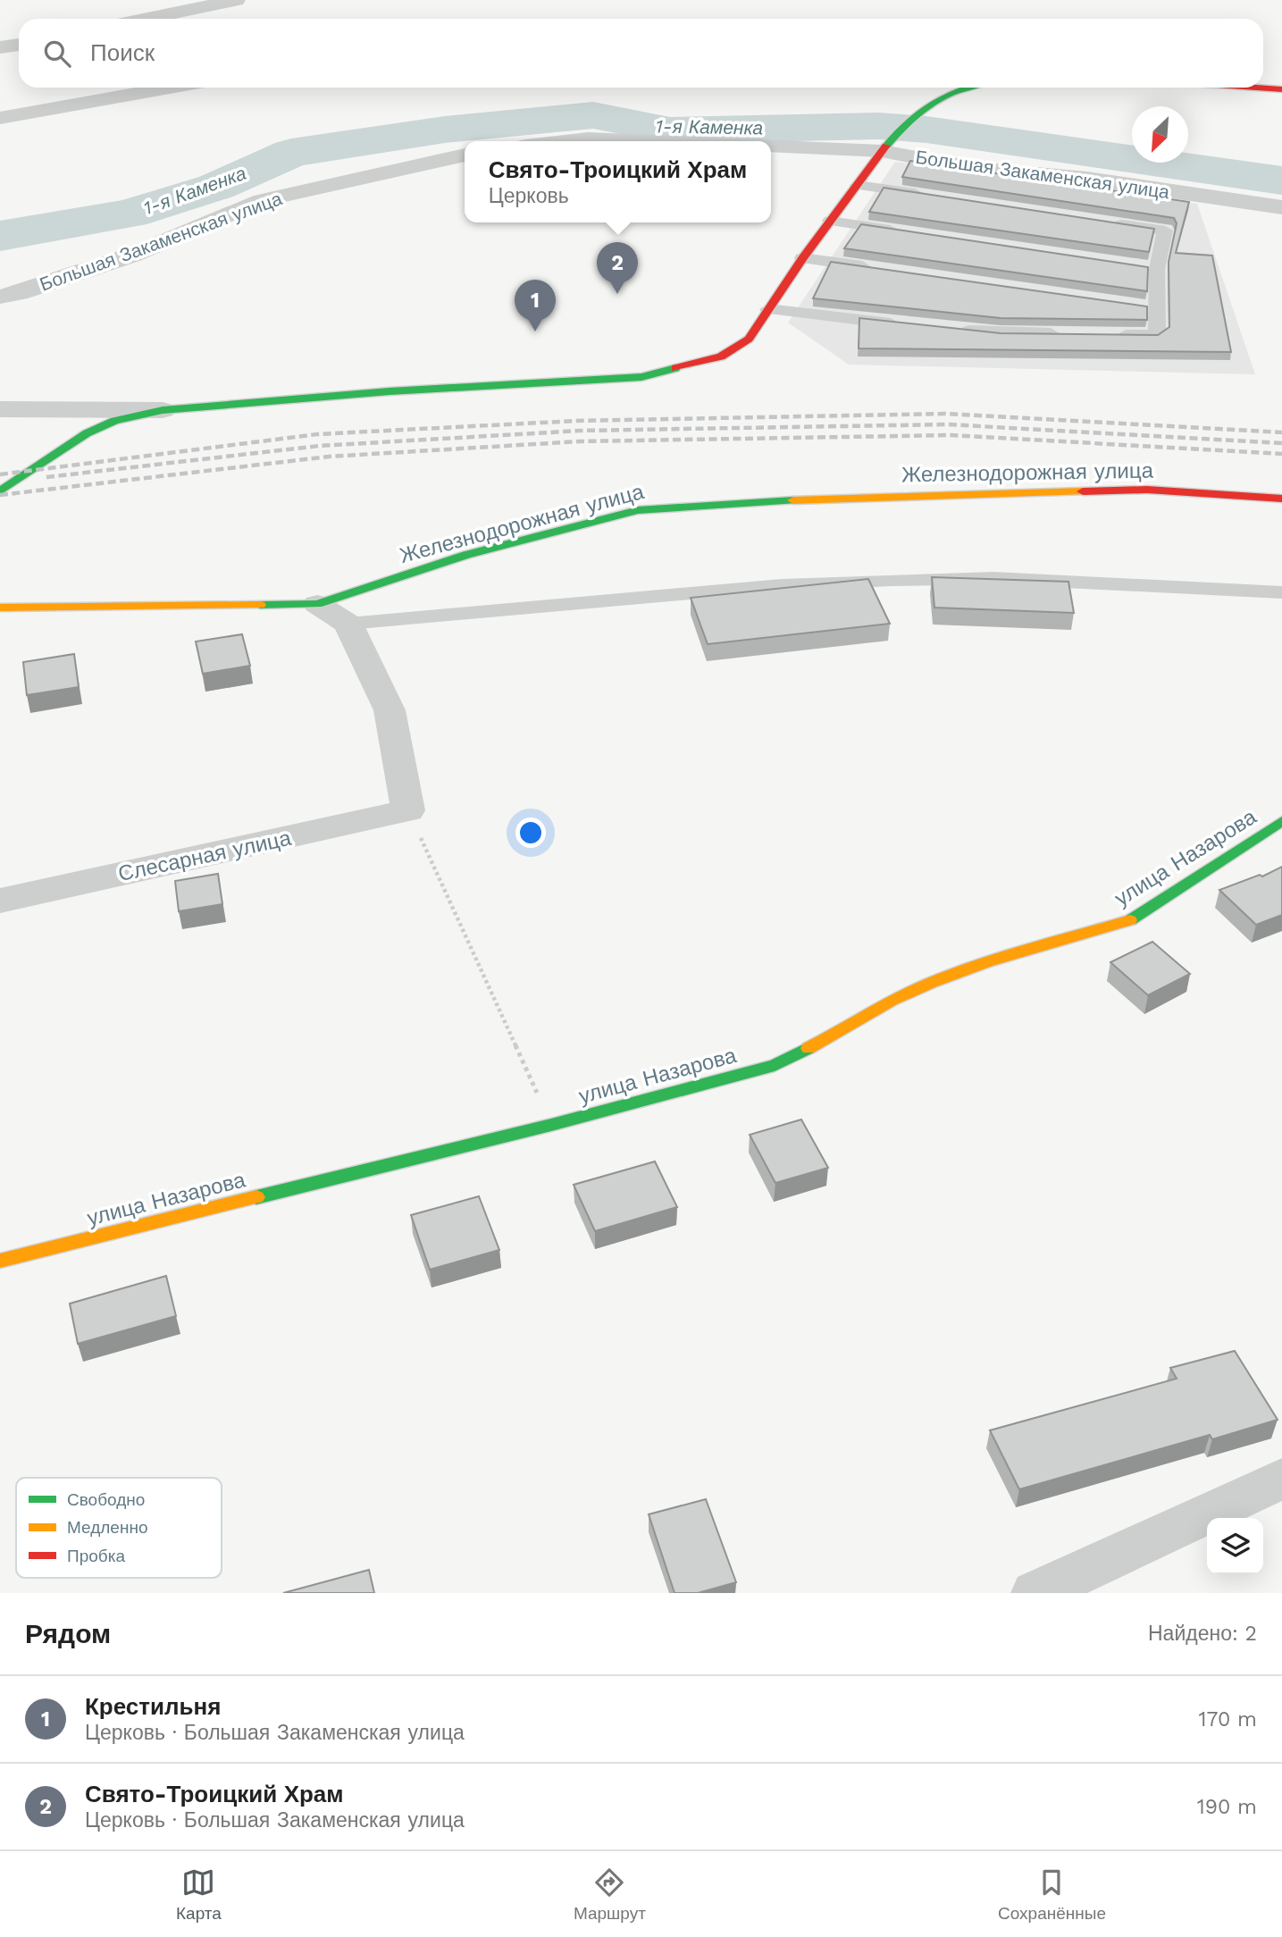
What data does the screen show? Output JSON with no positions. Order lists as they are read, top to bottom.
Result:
{
  "streets": {
    "street": [
      "Большая Закаменская улица",
      "Железнодорожная улица",
      "Слесарная улица",
      "улица Назарова"
    ]
  },
  "water": ["1-я Каменка"],
  "legend": ["Свободно", "Медленно", "Пробка"],
  "north": "bottom left",
  "page": {
    "search": "Поиск",
    "popup": ["Свято-Троицкий Храм", "Церковь"],
    "pins": ["2", "1"],
    "heading": ["Рядом", "Найдено: 2"],
    "list": [
      {
        "mark": "1",
        "name": "Крестильня",
        "note": "Церковь · Большая Закаменская улица",
        "value": "170 m"
      },
      {
        "mark": "2",
        "name": "Свято-Троицкий Храм",
        "note": "Церковь · Большая Закаменская улица",
        "value": "190 m"
      }
    ],
    "nav": ["Карта", "Маршрут", "Сохранённые"]
  }
}
